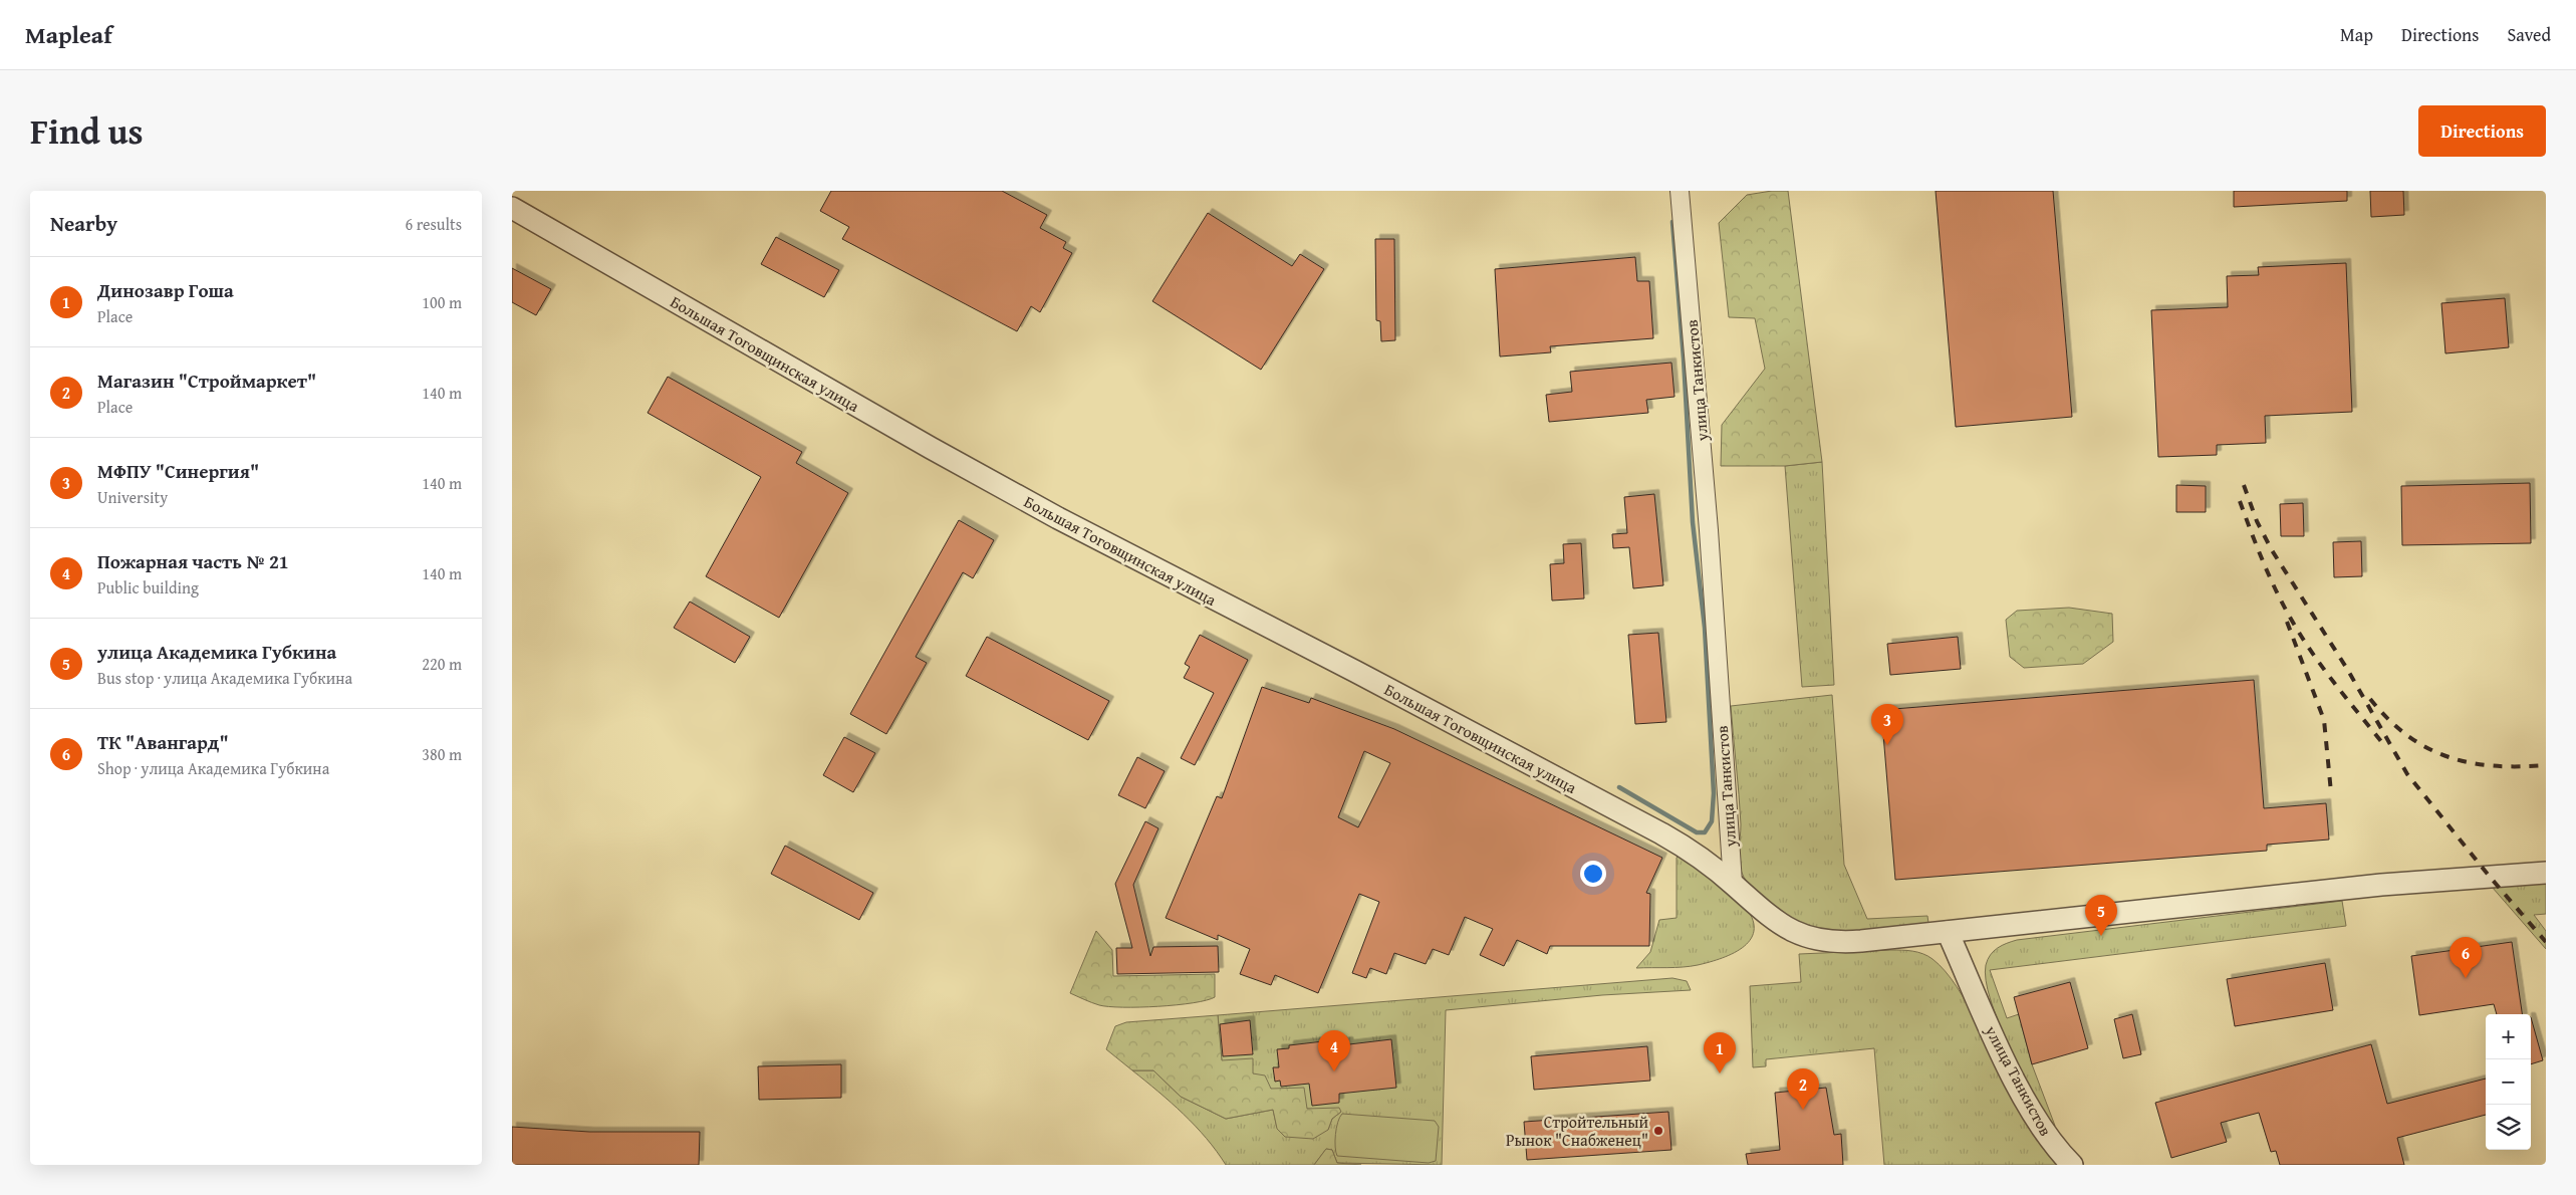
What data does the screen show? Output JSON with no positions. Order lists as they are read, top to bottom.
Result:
{
  "streets": {
    "street": ["Большая Тоговщинская улица", "улица Танкистов"]
  },
  "crossings": [
    ["Большая Тоговщинская улица", "улица Танкистов"]
  ],
  "places": ["Стройтельный Рынок \"Снабженец\""],
  "page": {
    "header": "Mapleaf",
    "nav": ["Map", "Directions", "Saved"],
    "title": "Find us",
    "buttons": "Directions",
    "heading": ["Nearby", "6 results"],
    "list": [
      {
        "mark": "1",
        "name": "Динозавр Гоша",
        "note": "Place",
        "value": "100 m"
      },
      {
        "mark": "2",
        "name": "Магазин \"Строймаркет\"",
        "note": "Place",
        "value": "140 m"
      },
      {
        "mark": "3",
        "name": "МФПУ \"Синергия\"",
        "note": "University",
        "value": "140 m"
      },
      {
        "mark": "4",
        "name": "Пожарная часть № 21",
        "note": "Public building",
        "value": "140 m"
      },
      {
        "mark": "5",
        "name": "улица Академика Губкина",
        "note": "Bus stop · улица Академика Губкина",
        "value": "220 m"
      },
      {
        "mark": "6",
        "name": "ТК \"Авангард\"",
        "note": "Shop · улица Академика Губкина",
        "value": "380 m"
      }
    ],
    "pins": [
      "3",
      "5",
      "6",
      "4",
      "1",
      "2"
    ],
    "map_buttons": ["+", "−"]
  }
}
